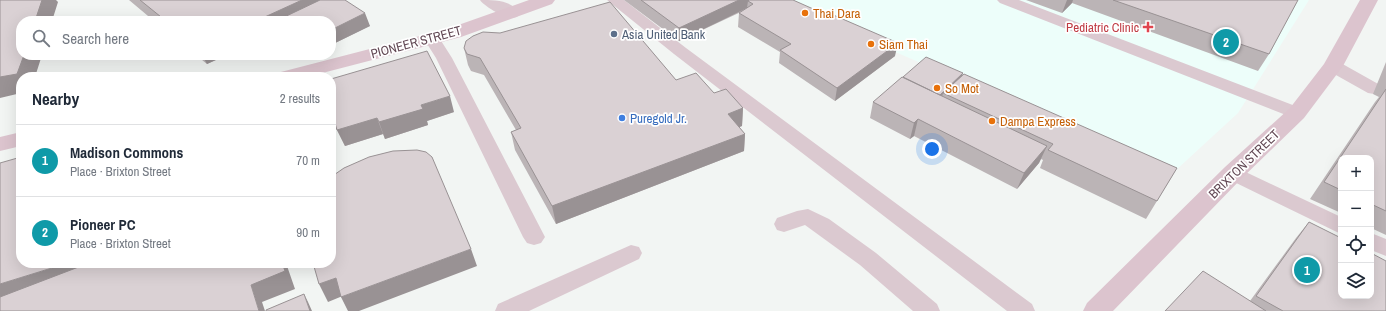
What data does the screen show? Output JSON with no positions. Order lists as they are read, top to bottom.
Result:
{
  "streets": {
    "street": ["PIONEER STREET", "BRIXTON STREET"]
  },
  "places": {
    "other": [
      "Thai Dara",
      "Asia United Bank",
      "Siam Thai",
      "So Mot",
      "Puregold Jr.",
      "Dampa Express"
    ],
    "health": ["Pediatric Clinic"]
  },
  "page": {
    "search": "Search here",
    "pins": ["2", "1"],
    "heading": ["Nearby", "2 results"],
    "list": [
      {
        "mark": "1",
        "name": "Madison Commons",
        "note": "Place · Brixton Street",
        "value": "70 m"
      },
      {
        "mark": "2",
        "name": "Pioneer PC",
        "note": "Place · Brixton Street",
        "value": "90 m"
      }
    ],
    "map_buttons": ["+", "−"]
  }
}
